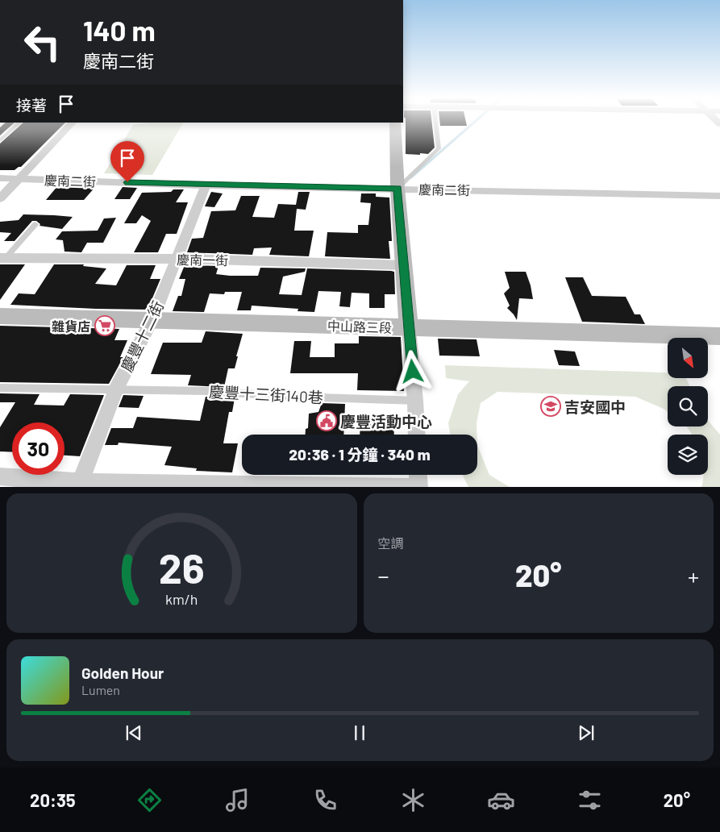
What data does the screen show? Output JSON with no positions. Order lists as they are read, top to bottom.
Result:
{
  "streets": {
    "street": [
      "慶南二街",
      "慶南一街",
      "中山路三段",
      "慶豐十二街"
    ],
    "lane": ["慶豐十三街140巷"]
  },
  "crossings": [
    ["慶南二街", "慶豐十二街"],
    ["慶南一街", "慶豐十二街"],
    ["中山路三段", "慶豐十二街"],
    ["慶豐十二街", "慶豐十三街140巷"]
  ],
  "places": {
    "supermarket": ["雜貨店"],
    "school or university": ["吉安國中"],
    "public building": ["慶豐活動中心"]
  },
  "north": "bottom right",
  "page": {
    "turn": ["140 m", "慶南二街"],
    "then": "接著",
    "limit": "30",
    "trip": "20:36 · 1 分鐘 · 340 m",
    "tile": "空調",
    "heat": ["−", "20°", "+"],
    "song": ["Golden Hour", "Lumen"],
    "tabs": ["20:35", "20°"],
    "gauge": ["26", "km/h"]
  }
}
